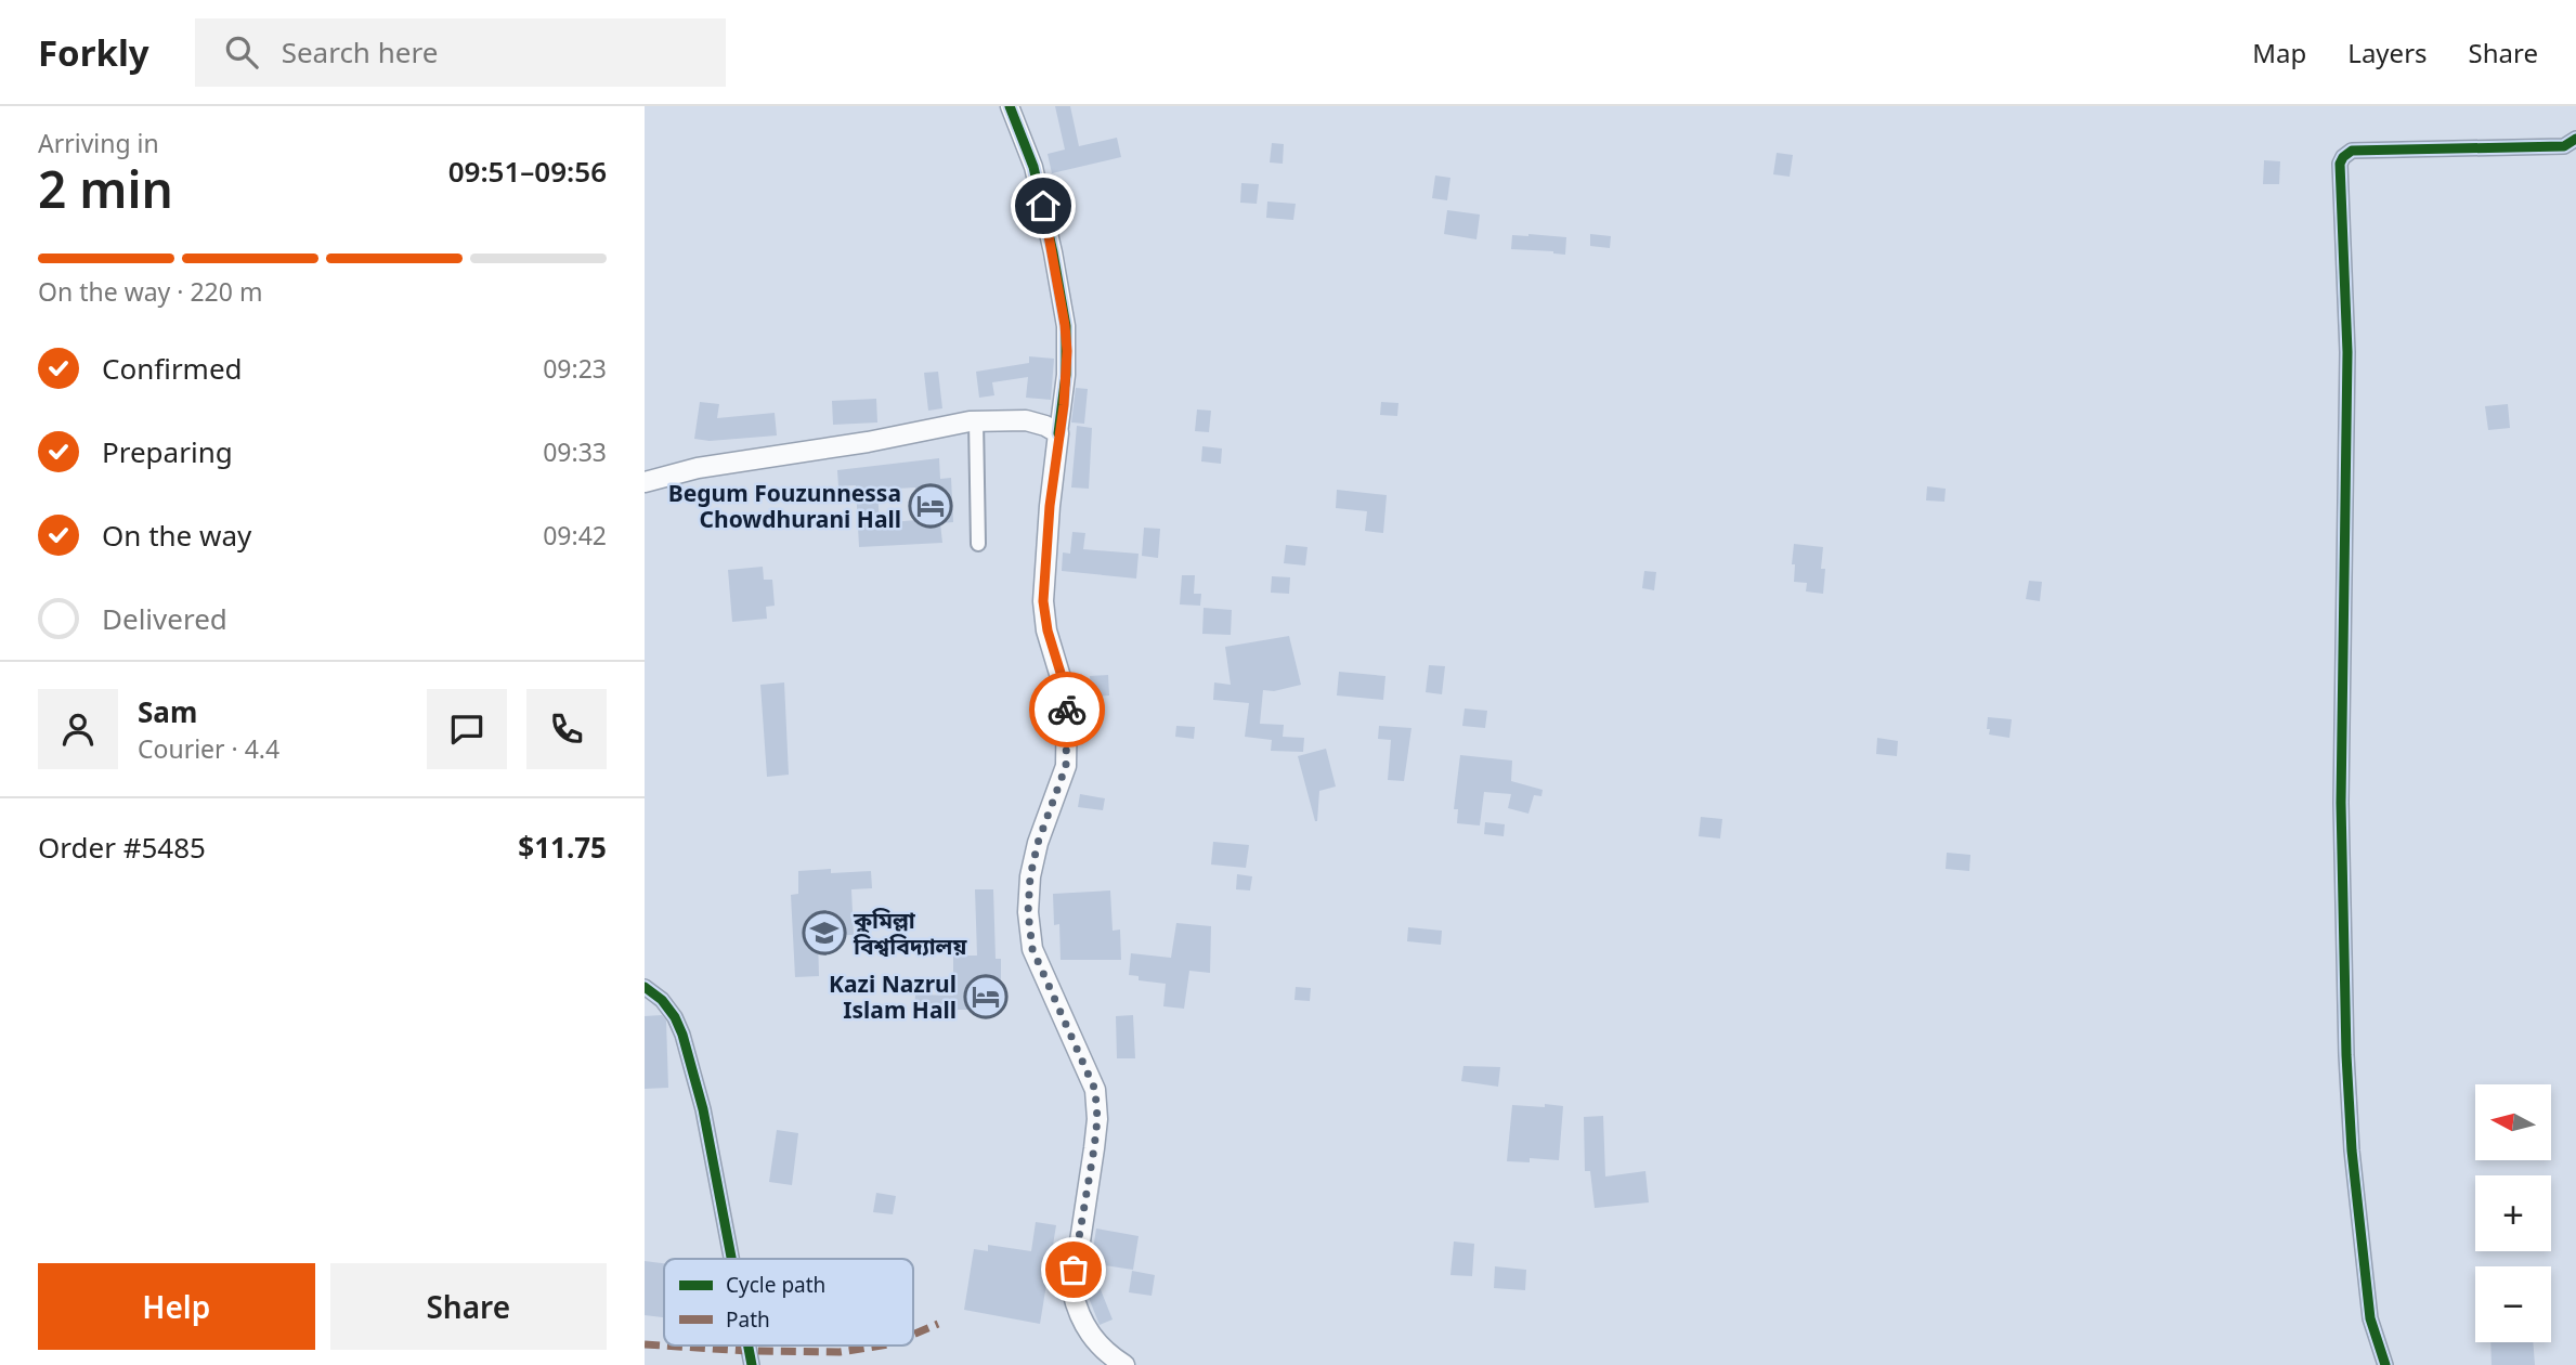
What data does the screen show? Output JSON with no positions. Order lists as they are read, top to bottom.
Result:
{
  "places": {
    "hotel": ["Begum Fouzunnessa Chowdhurani Hall", "Kazi Nazrul Islam Hall"],
    "school or university": ["কুমিল্লা বিশ্ববিদ্যালয়"]
  },
  "legend": ["Cycle path", "Path"],
  "north": "left",
  "page": {
    "header": "Forkly",
    "search": "Search here",
    "nav": ["Map", "Layers", "Share"],
    "heading": ["2 min", "Arriving in", "09:51–09:56"],
    "panel": [
      "Sam",
      "Courier · 4.4",
      "Order #5485",
      "$11.75"
    ],
    "bar": "On the way · 220 m",
    "list": [
      ["Confirmed", "09:23"],
      ["Preparing", "09:33"],
      ["On the way", "09:42"],
      "Delivered"
    ],
    "map_buttons": ["+", "−"],
    "buttons": ["Help", "Share"]
  }
}
